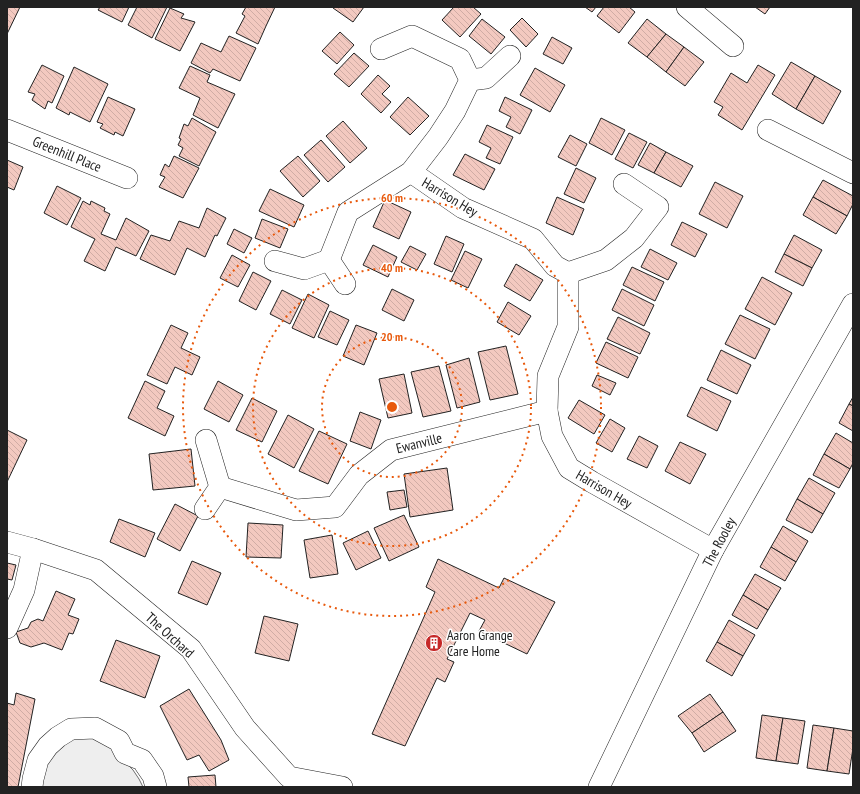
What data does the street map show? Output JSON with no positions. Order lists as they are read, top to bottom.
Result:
{
  "streets": {
    "street": [
      "Greenhill Place",
      "Harrison Hey",
      "Ewanville",
      "The Rooley",
      "The Orchard"
    ]
  },
  "crossings": [
    ["Harrison Hey", "Ewanville"],
    ["Harrison Hey", "The Rooley"]
  ],
  "places": {
    "building": ["Aaron Grange Care Home"]
  },
  "rings": ["60 m", "40 m", "20 m"]
}
